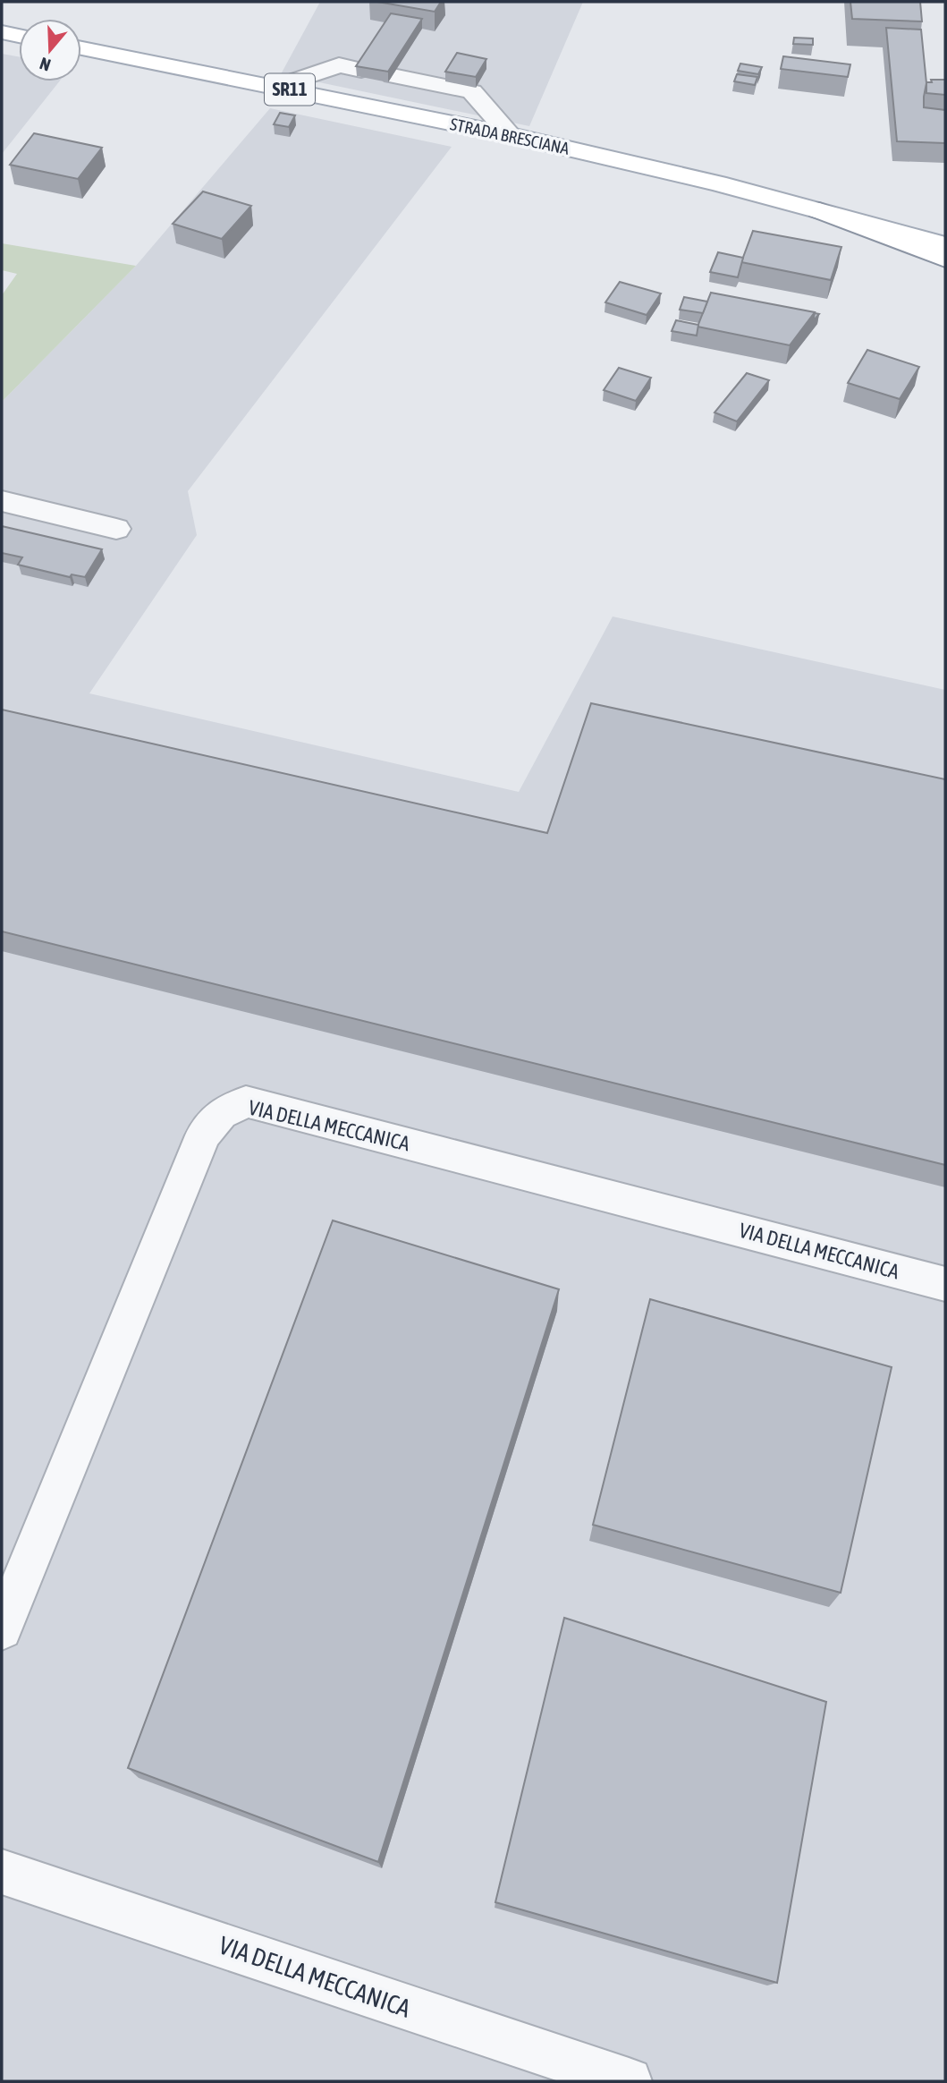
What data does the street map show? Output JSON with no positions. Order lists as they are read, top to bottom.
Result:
{
  "streets": {
    "main road": ["SR11", "STRADA BRESCIANA"],
    "street": ["VIA DELLA MECCANICA"]
  },
  "north": "bottom"
}
